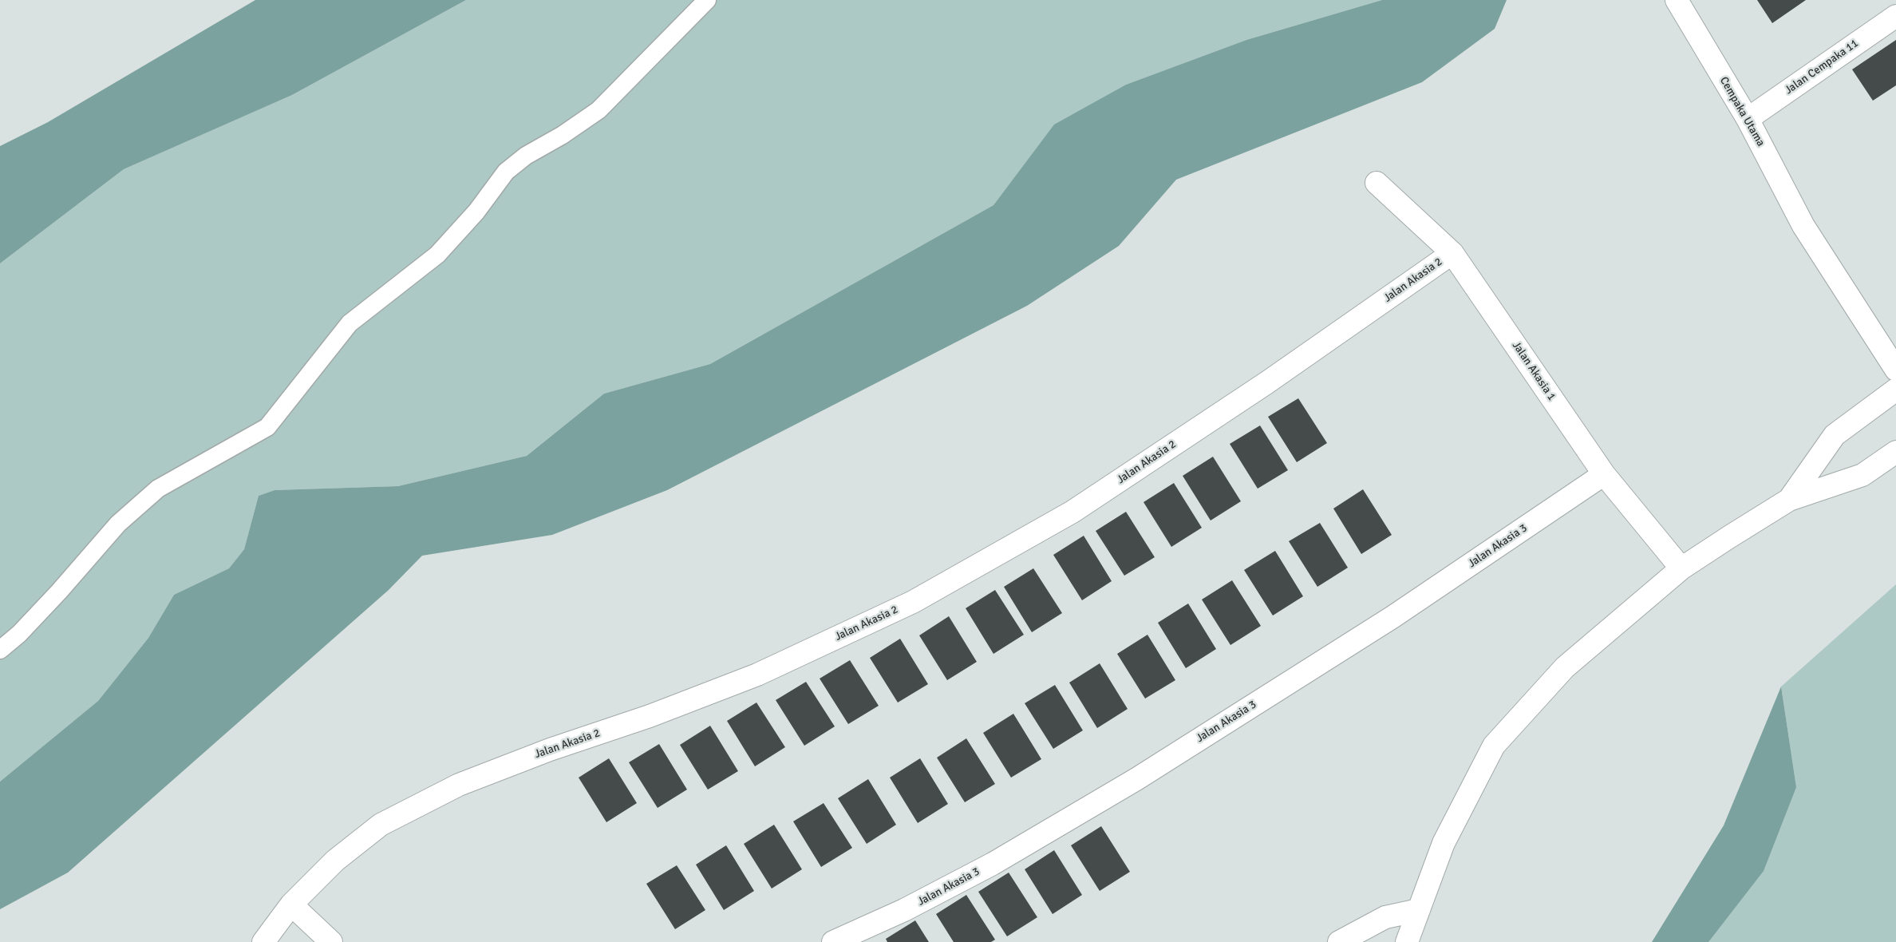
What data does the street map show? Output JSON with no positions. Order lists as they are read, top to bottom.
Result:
{
  "streets": {
    "street": [
      "Jalan Cempaka 11",
      "Cempaka Utama",
      "Jalan Akasia 2",
      "Jalan Akasia 1",
      "Jalan Akasia 3"
    ]
  },
  "crossings": [
    ["Jalan Cempaka 11", "Cempaka Utama"],
    ["Jalan Akasia 2", "Jalan Akasia 1"],
    ["Jalan Akasia 1", "Jalan Akasia 3"]
  ]
}
